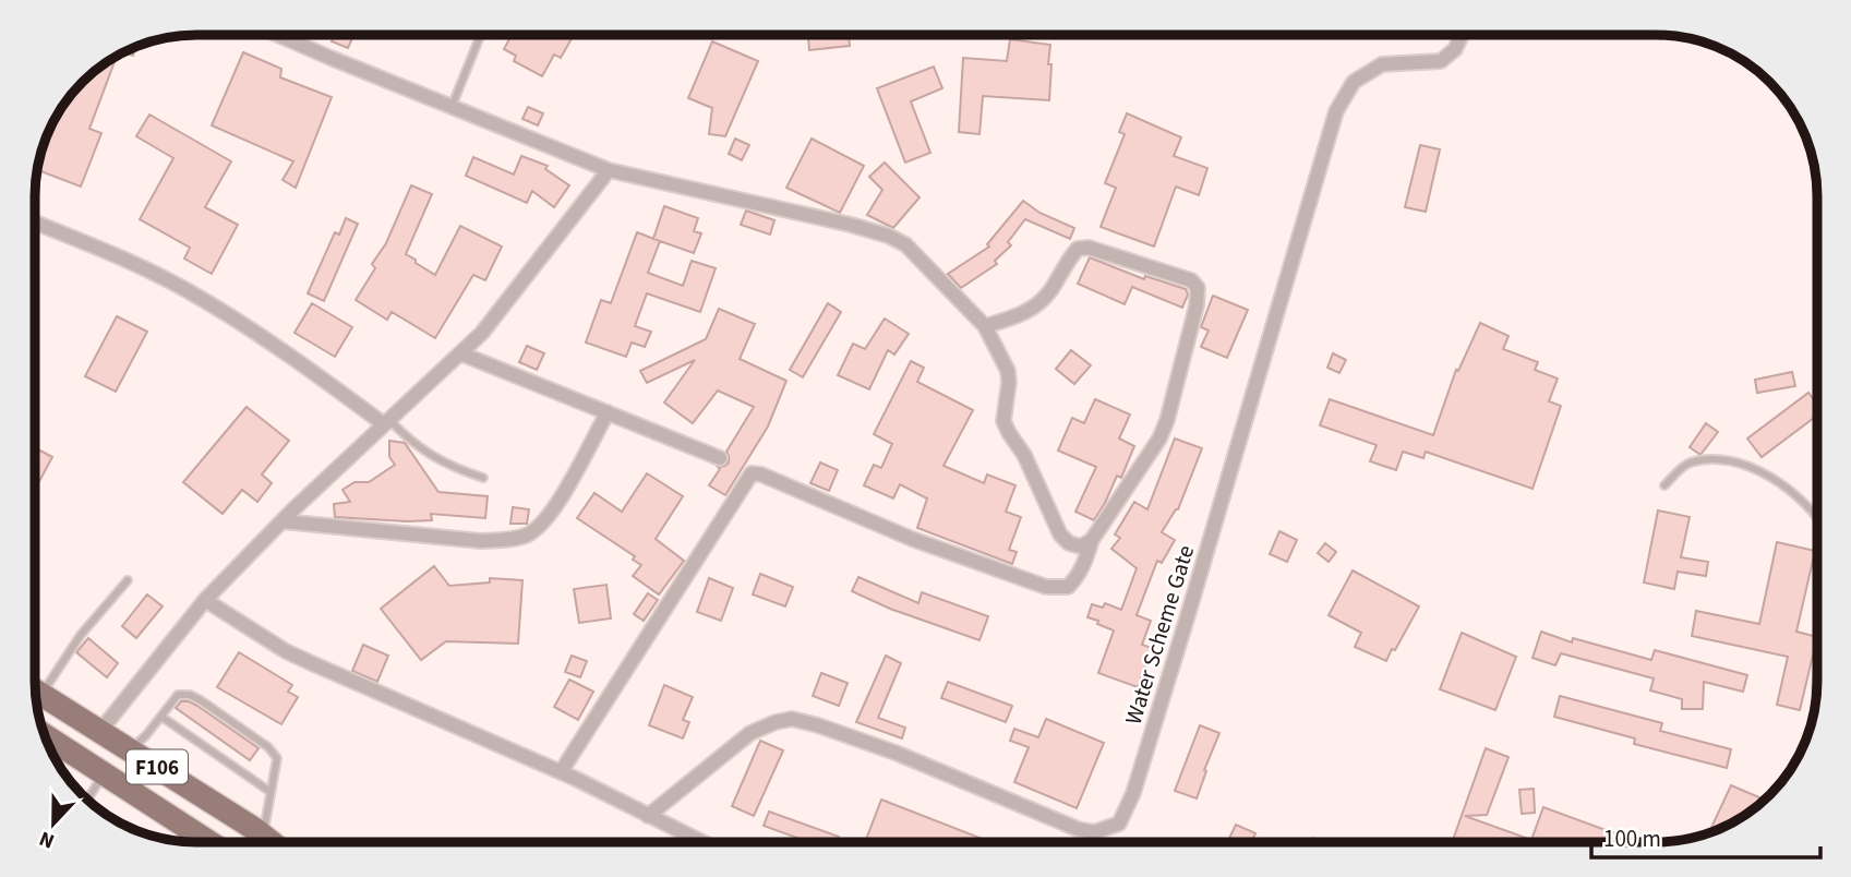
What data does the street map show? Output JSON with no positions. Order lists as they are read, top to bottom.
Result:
{
  "streets": {
    "main road": ["F106"],
    "street": ["Water Scheme Gate"]
  },
  "scale_bar": "100 m",
  "north": "bottom"
}
